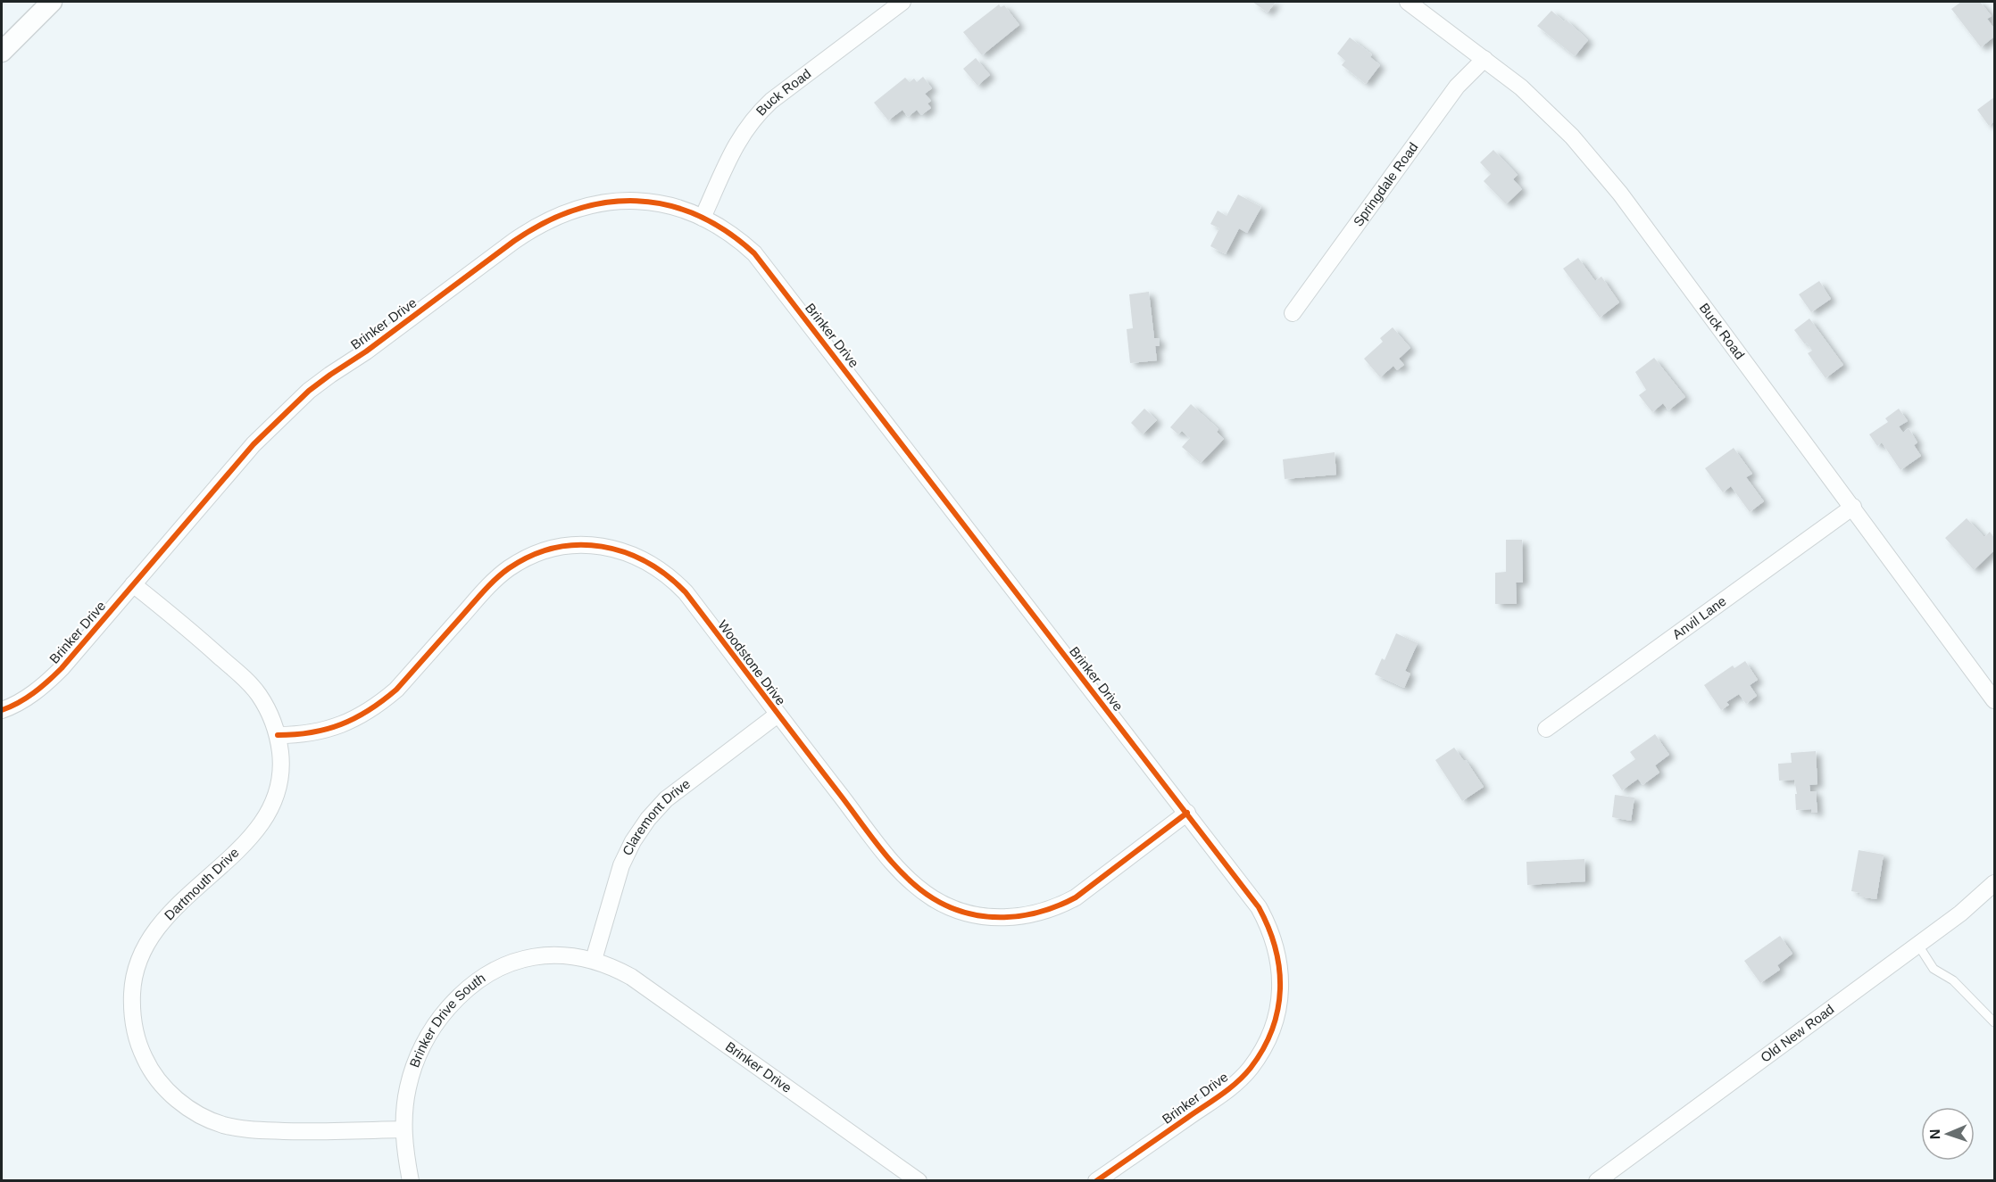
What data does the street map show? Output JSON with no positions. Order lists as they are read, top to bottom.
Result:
{
  "streets": {
    "street": [
      "Buck Road",
      "Springdale Road",
      "Brinker Drive",
      "Anvil Lane",
      "Woodstone Drive",
      "Claremont Drive",
      "Dartmouth Drive",
      "Brinker Drive South",
      "Old New Road"
    ]
  },
  "crossings": [
    ["Buck Road", "Springdale Road"],
    ["Buck Road", "Brinker Drive"],
    ["Buck Road", "Anvil Lane"],
    ["Brinker Drive", "Woodstone Drive"],
    ["Brinker Drive", "Claremont Drive"],
    ["Brinker Drive", "Dartmouth Drive"],
    ["Brinker Drive", "Brinker Drive South"],
    ["Woodstone Drive", "Claremont Drive"],
    ["Woodstone Drive", "Dartmouth Drive"],
    ["Claremont Drive", "Brinker Drive South"],
    ["Dartmouth Drive", "Brinker Drive South"]
  ],
  "north": "left"
}
